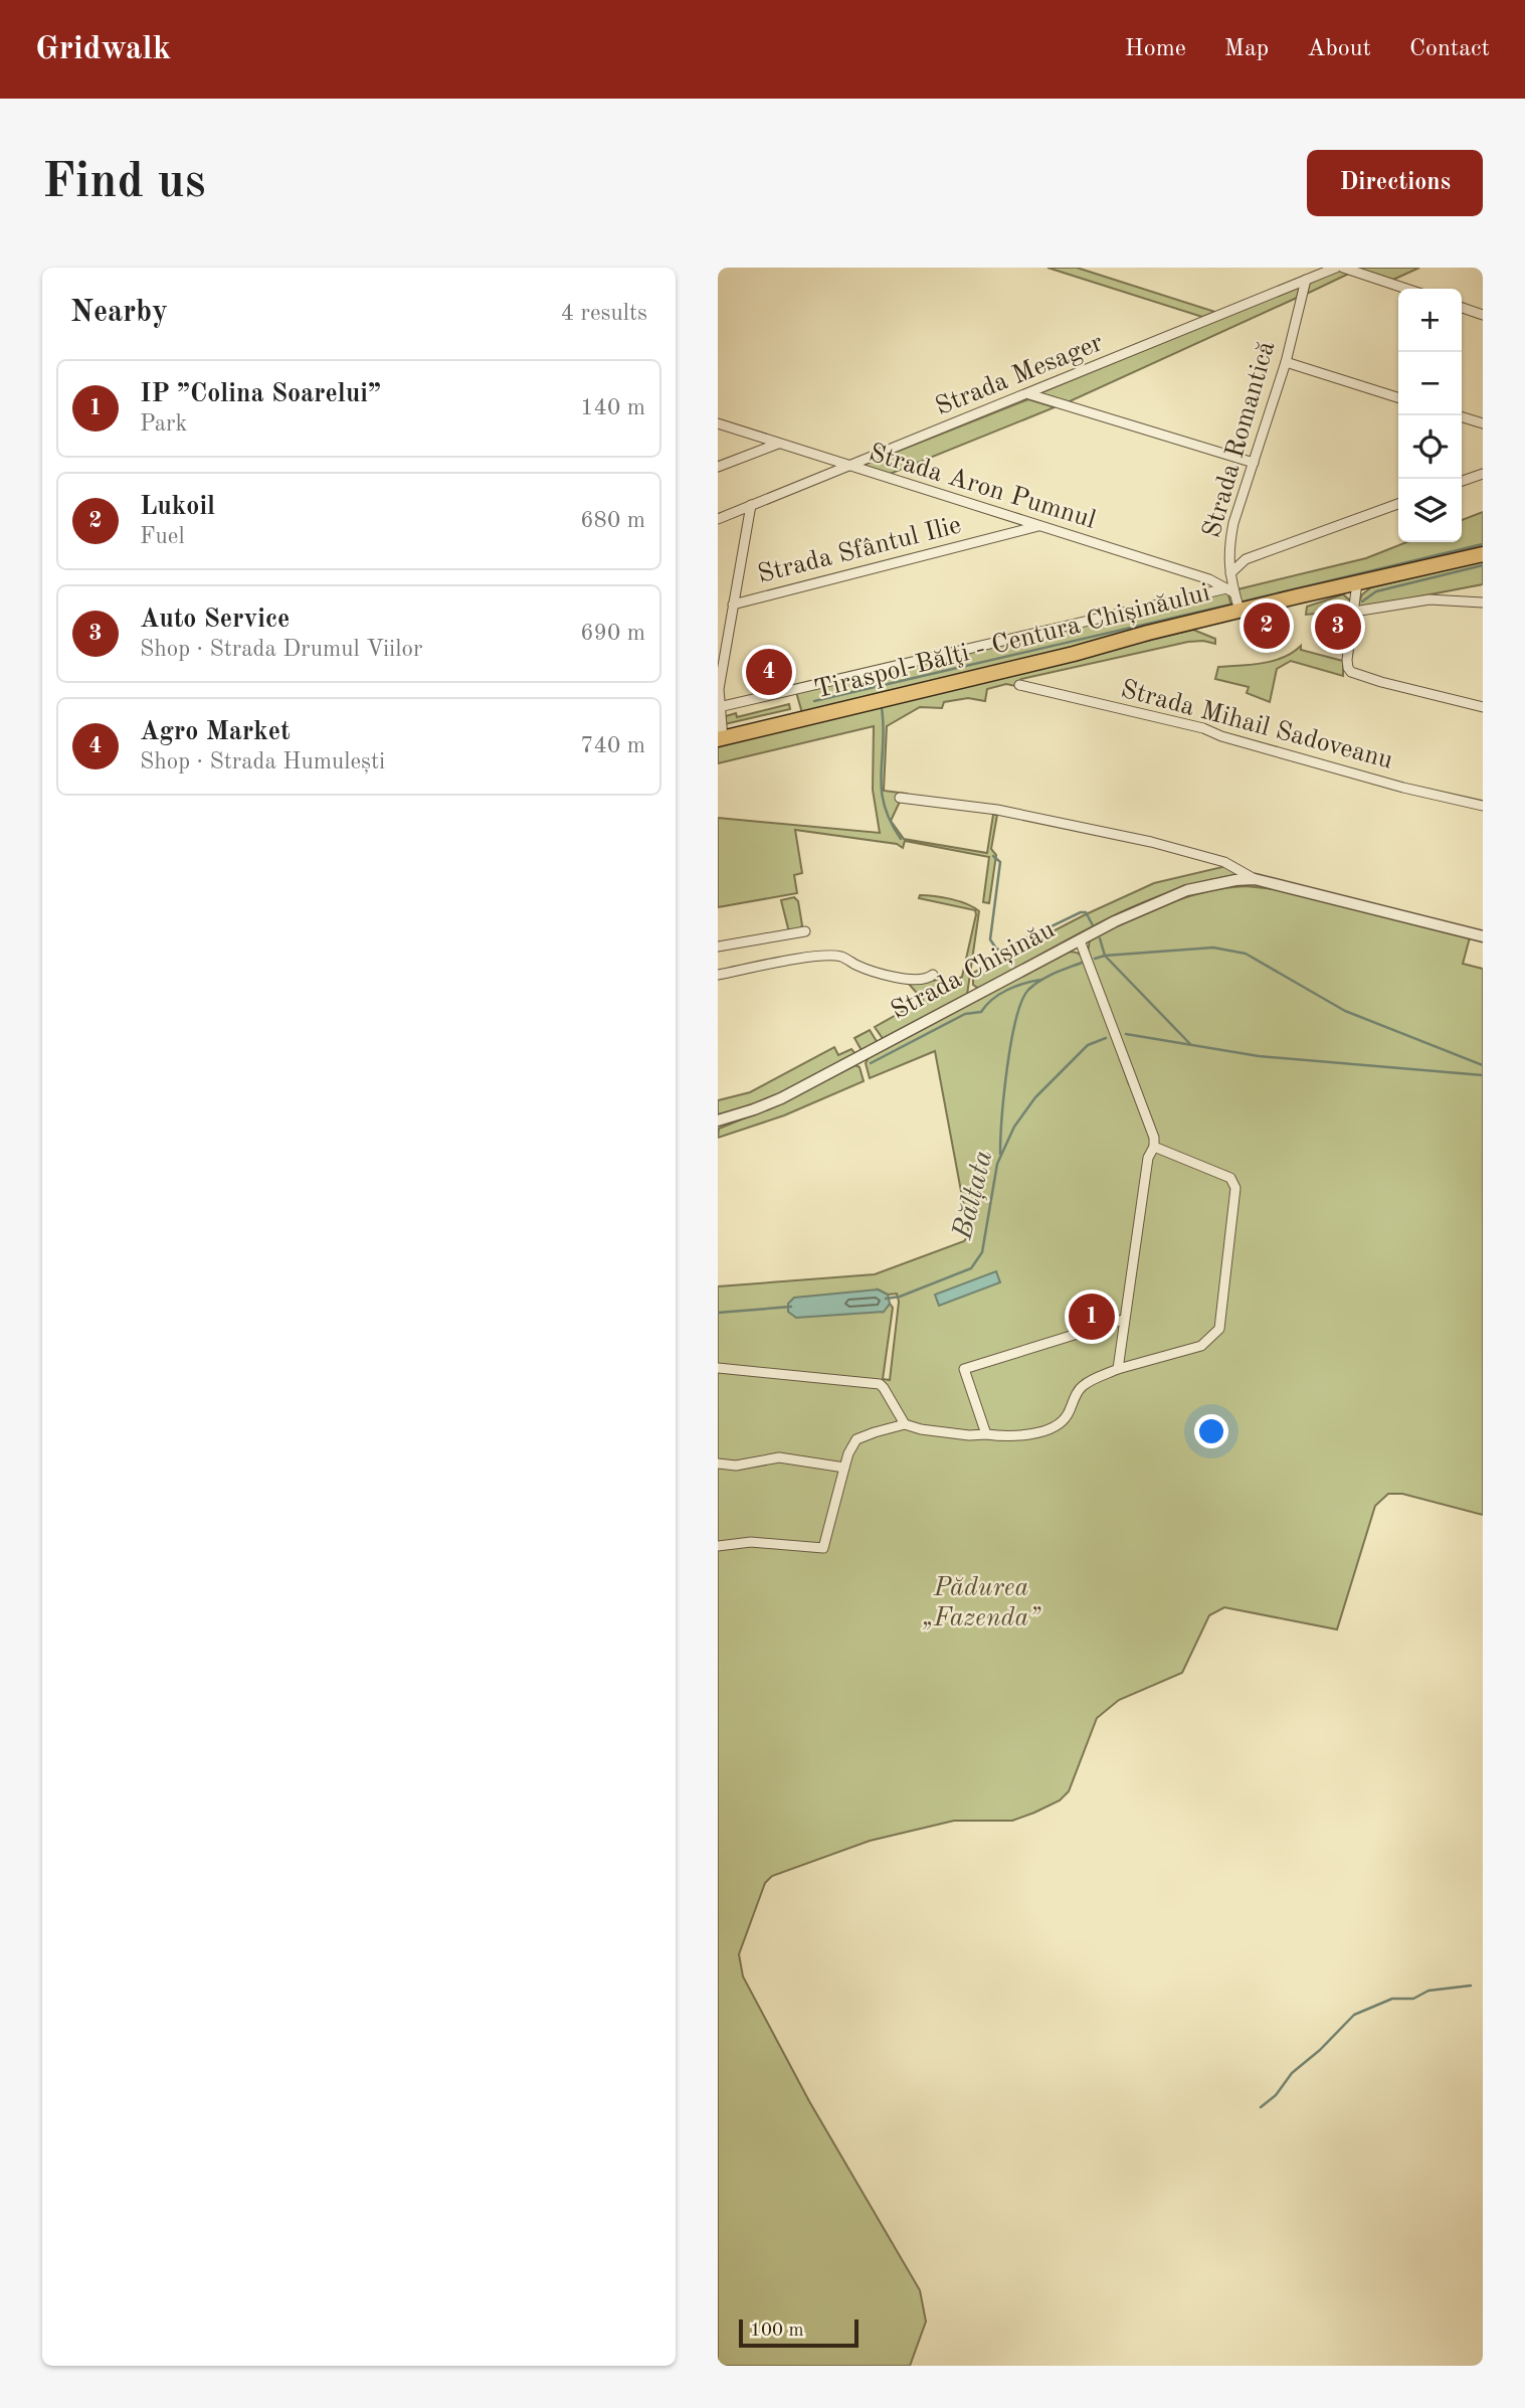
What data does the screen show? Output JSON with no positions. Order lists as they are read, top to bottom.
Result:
{
  "streets": {
    "highway": ["Tiraspol-Bălţi - Centura Chișinăului"],
    "street": [
      "Strada Mesager",
      "Strada Romantică",
      "Strada Aron Pumnul",
      "Strada Sfântul Ilie",
      "Strada Mihail Sadoveanu",
      "Strada Chișinău"
    ]
  },
  "crossings": [
    ["Strada Mesager", "Strada Romantică"],
    ["Strada Mesager", "Strada Aron Pumnul"],
    ["Strada Romantică", "Strada Aron Pumnul"],
    ["Strada Romantică", "Tiraspol-Bălţi - Centura Chișinăului"],
    ["Strada Aron Pumnul", "Strada Sfântul Ilie"]
  ],
  "water": ["Bălţata"],
  "parks": ["Pădurea „Fazenda”"],
  "scale_bar": "100 m",
  "page": {
    "header": "Gridwalk",
    "nav": [
      "Home",
      "Map",
      "About",
      "Contact"
    ],
    "buttons": "Directions",
    "title": "Find us",
    "heading": ["Nearby", "4 results"],
    "map_buttons": ["+", "−"],
    "list": [
      {
        "mark": "1",
        "name": "IP ”Colina Soarelui”",
        "note": "Park",
        "value": "140 m"
      },
      {
        "mark": "2",
        "name": "Lukoil",
        "note": "Fuel",
        "value": "680 m"
      },
      {
        "mark": "3",
        "name": "Auto Service",
        "note": "Shop · Strada Drumul Viilor",
        "value": "690 m"
      },
      {
        "mark": "4",
        "name": "Agro Market",
        "note": "Shop · Strada Humulești",
        "value": "740 m"
      }
    ],
    "pins": [
      "2",
      "3",
      "4",
      "1"
    ],
    "scale": "100 m"
  }
}
